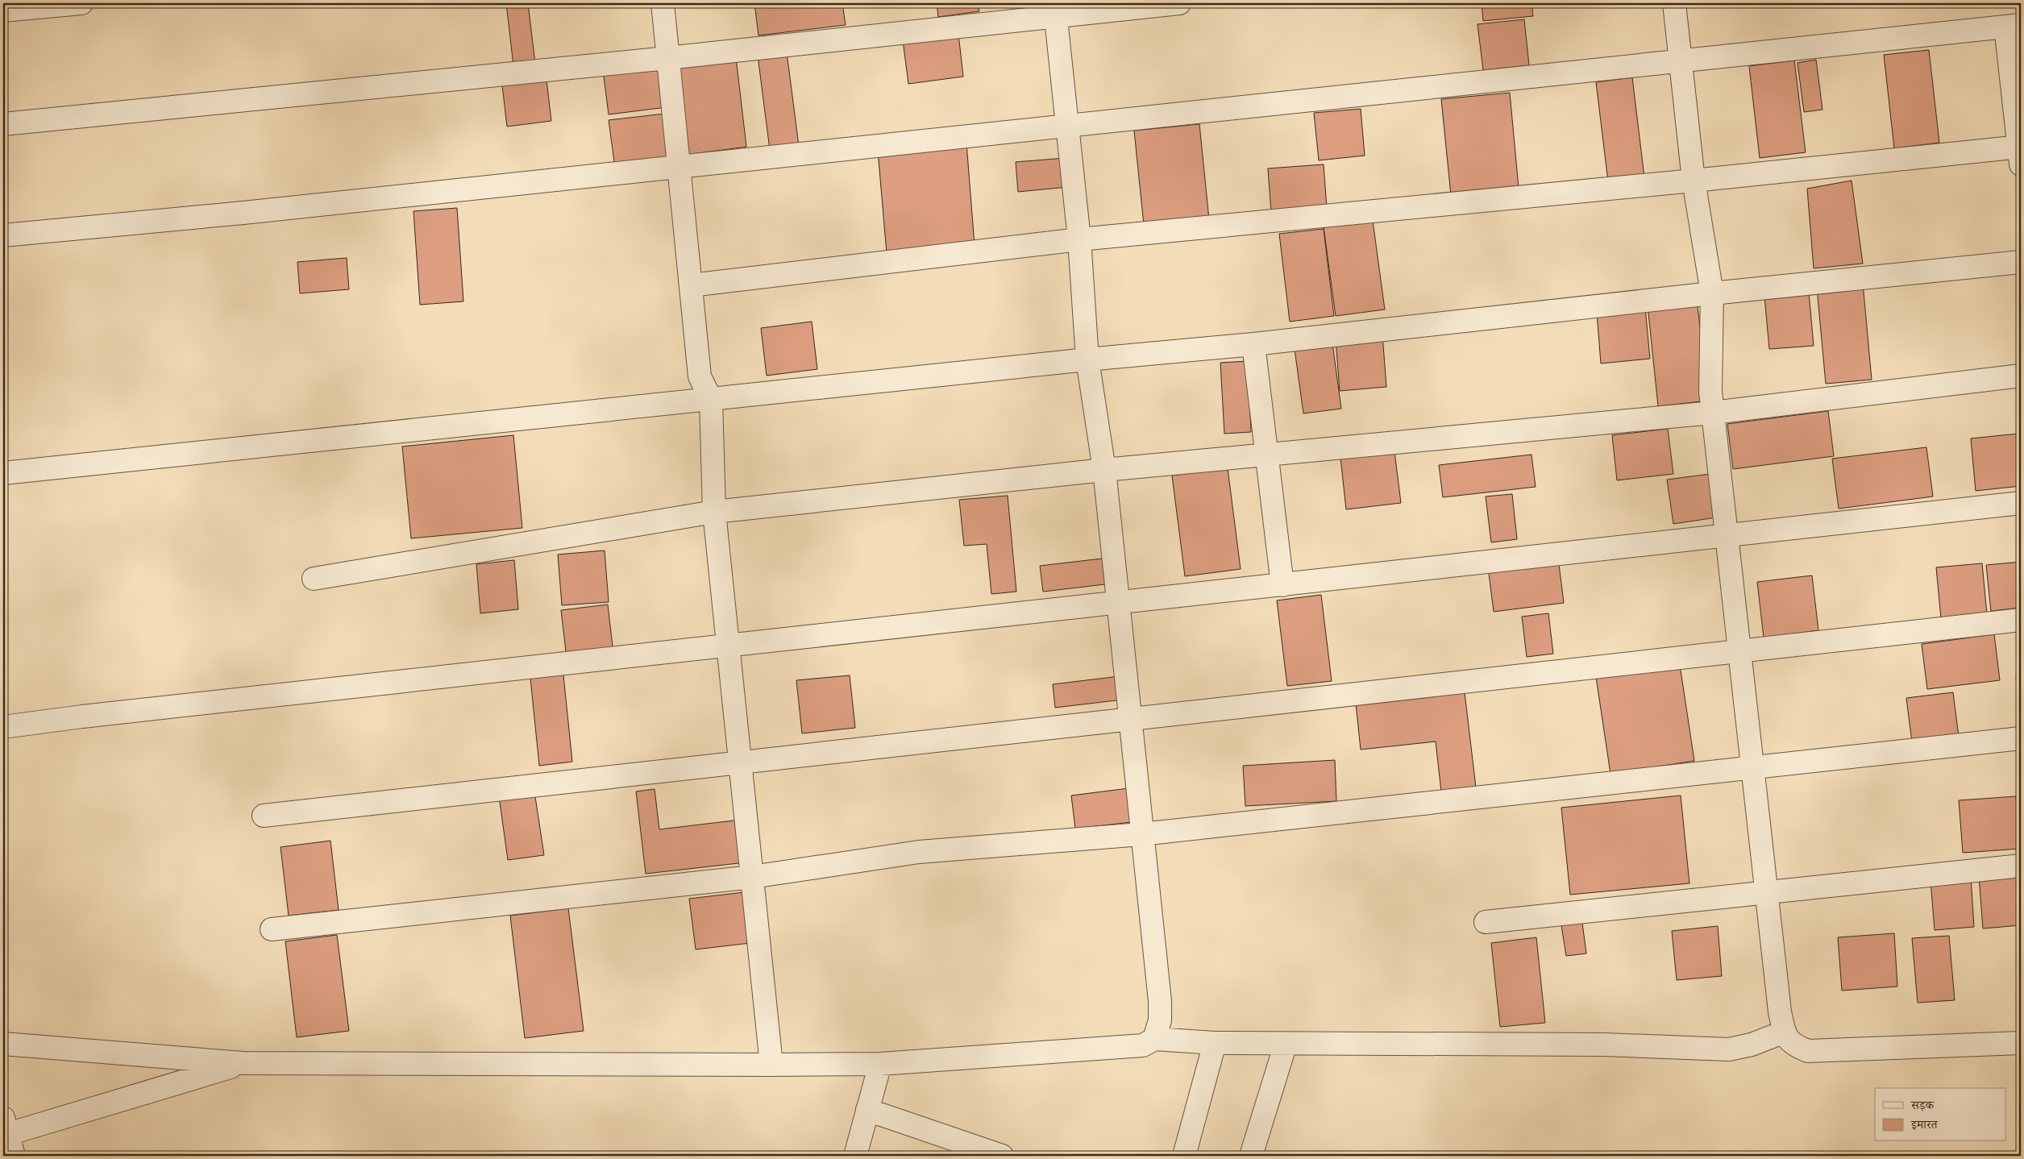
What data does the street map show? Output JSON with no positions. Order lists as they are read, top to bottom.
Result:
{
  "legend": ["सड़क", "इमारत"]
}
